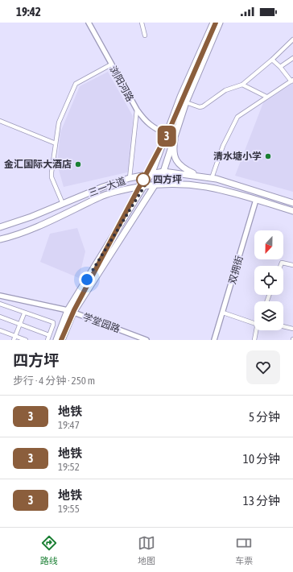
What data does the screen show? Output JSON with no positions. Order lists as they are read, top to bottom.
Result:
{
  "streets": {
    "main road": ["三一大道"],
    "street": ["浏阳河路", "双拥街", "学堂园路"]
  },
  "crossings": [
    ["三一大道", "双拥街"]
  ],
  "places": ["清水塘小学", "金汇国际大酒店", "四方坪"],
  "lines": ["metro line 3"],
  "north": "bottom",
  "page": {
    "status": "19:42",
    "on_map": "3",
    "heading": ["四方坪", "步行 · 4 分钟 · 250 m"],
    "list": [
      {
        "mark": "3",
        "name": "地铁",
        "note": "19:47",
        "value": "5 分钟"
      },
      {
        "mark": "3",
        "name": "地铁",
        "note": "19:52",
        "value": "10 分钟"
      },
      {
        "mark": "3",
        "name": "地铁",
        "note": "19:55",
        "value": "13 分钟"
      }
    ],
    "tabs": ["路线", "地图", "车票"]
  }
}
